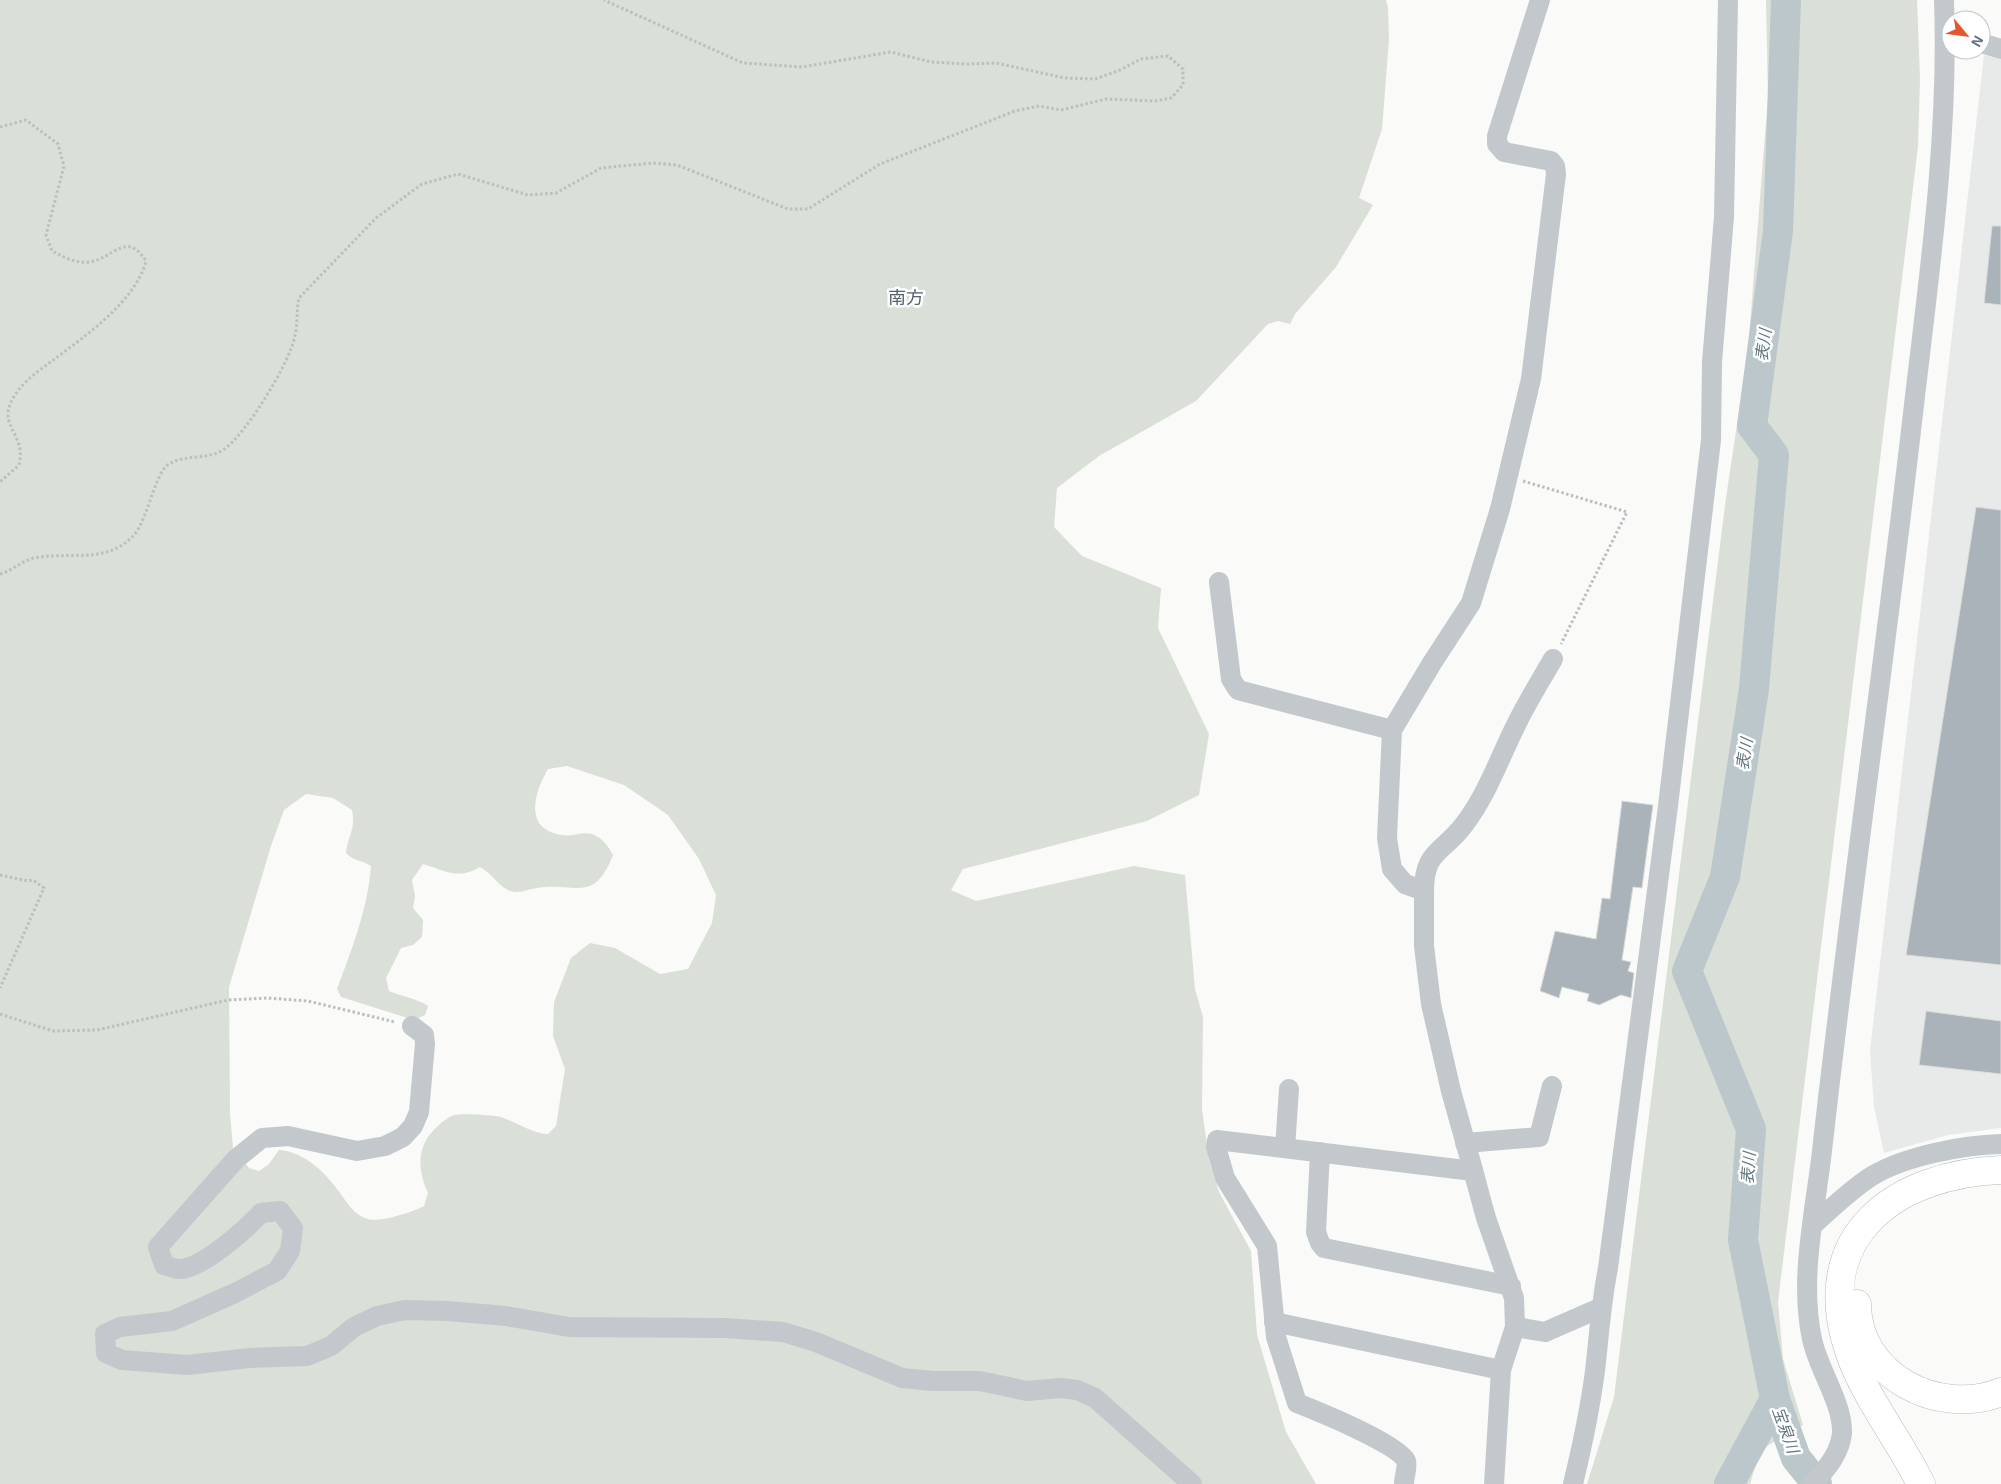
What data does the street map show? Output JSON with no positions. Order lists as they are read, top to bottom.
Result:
{
  "districts": ["南方"],
  "water": ["表川", "宝泉川"],
  "north": "bottom right"
}
